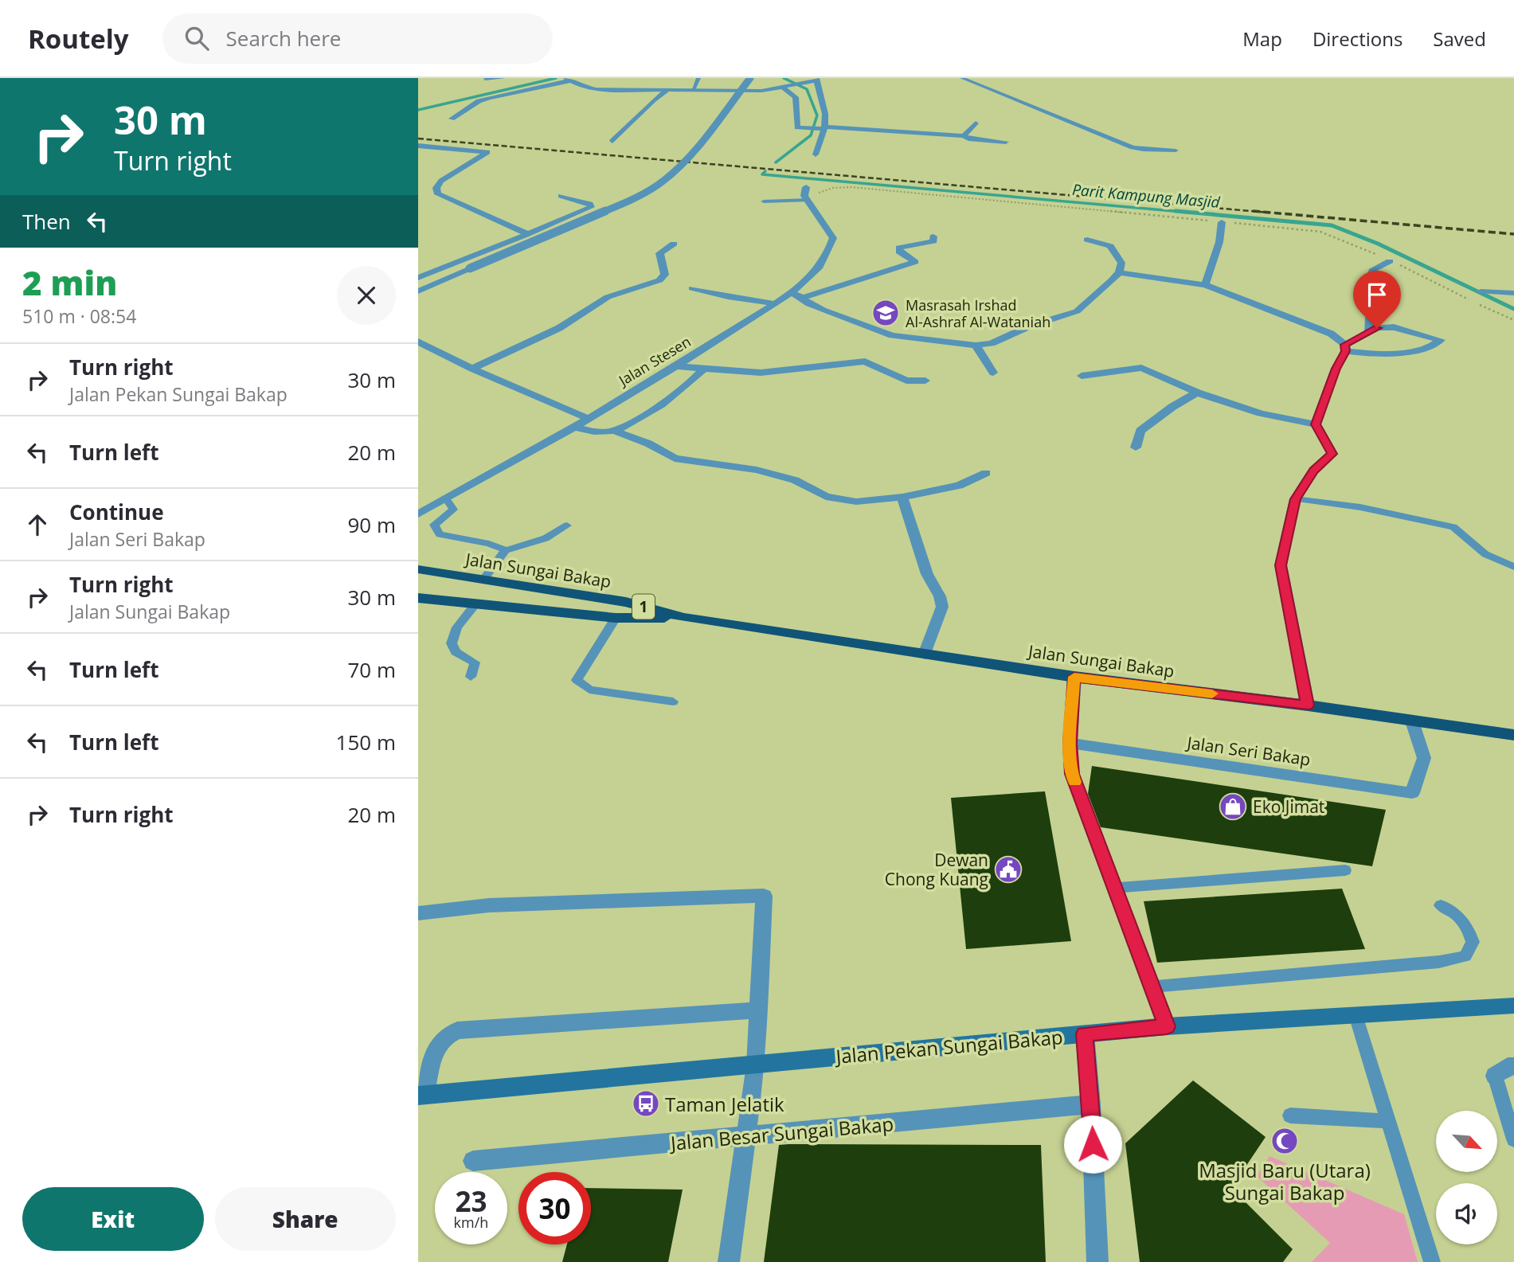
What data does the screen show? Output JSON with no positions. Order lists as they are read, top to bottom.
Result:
{
  "streets": {
    "highway": ["Jalan Sungai Bakap", "1"],
    "main road": ["Jalan Pekan Sungai Bakap"],
    "street": ["Jalan Stesen", "Jalan Seri Bakap", "Jalan Besar Sungai Bakap"]
  },
  "crossings": [
    ["Jalan Sungai Bakap", "Jalan Seri Bakap"]
  ],
  "water": ["Parit Kampung Masjid"],
  "places": {
    "school or university": ["Masrasah Irshad Al-Ashraf Al-Wataniah"],
    "shop": ["Eko Jimat"],
    "public building": ["Dewan Chong Kuang"],
    "bus stop": ["Taman Jelatik"],
    "mosque": ["Masjid Baru (Utara) Sungai Bakap"]
  },
  "north": "bottom right",
  "page": {
    "header": "Routely",
    "search": "Search here",
    "nav": ["Map", "Directions", "Saved"],
    "turn": ["30 m", "Turn right"],
    "then": "Then",
    "heading": ["2 min", "510 m · 08:54"],
    "list": [
      {
        "name": "Turn right",
        "note": "Jalan Pekan Sungai Bakap",
        "value": "30 m"
      },
      {
        "name": "Turn left",
        "value": "20 m"
      },
      {
        "name": "Continue",
        "note": "Jalan Seri Bakap",
        "value": "90 m"
      },
      {
        "name": "Turn right",
        "note": "Jalan Sungai Bakap",
        "value": "30 m"
      },
      {
        "name": "Turn left",
        "value": "70 m"
      },
      {
        "name": "Turn left",
        "value": "150 m"
      },
      {
        "name": "Turn right",
        "value": "20 m"
      }
    ],
    "speed": "23 km/h",
    "limit": "30",
    "buttons": ["Exit", "Share"]
  }
}
